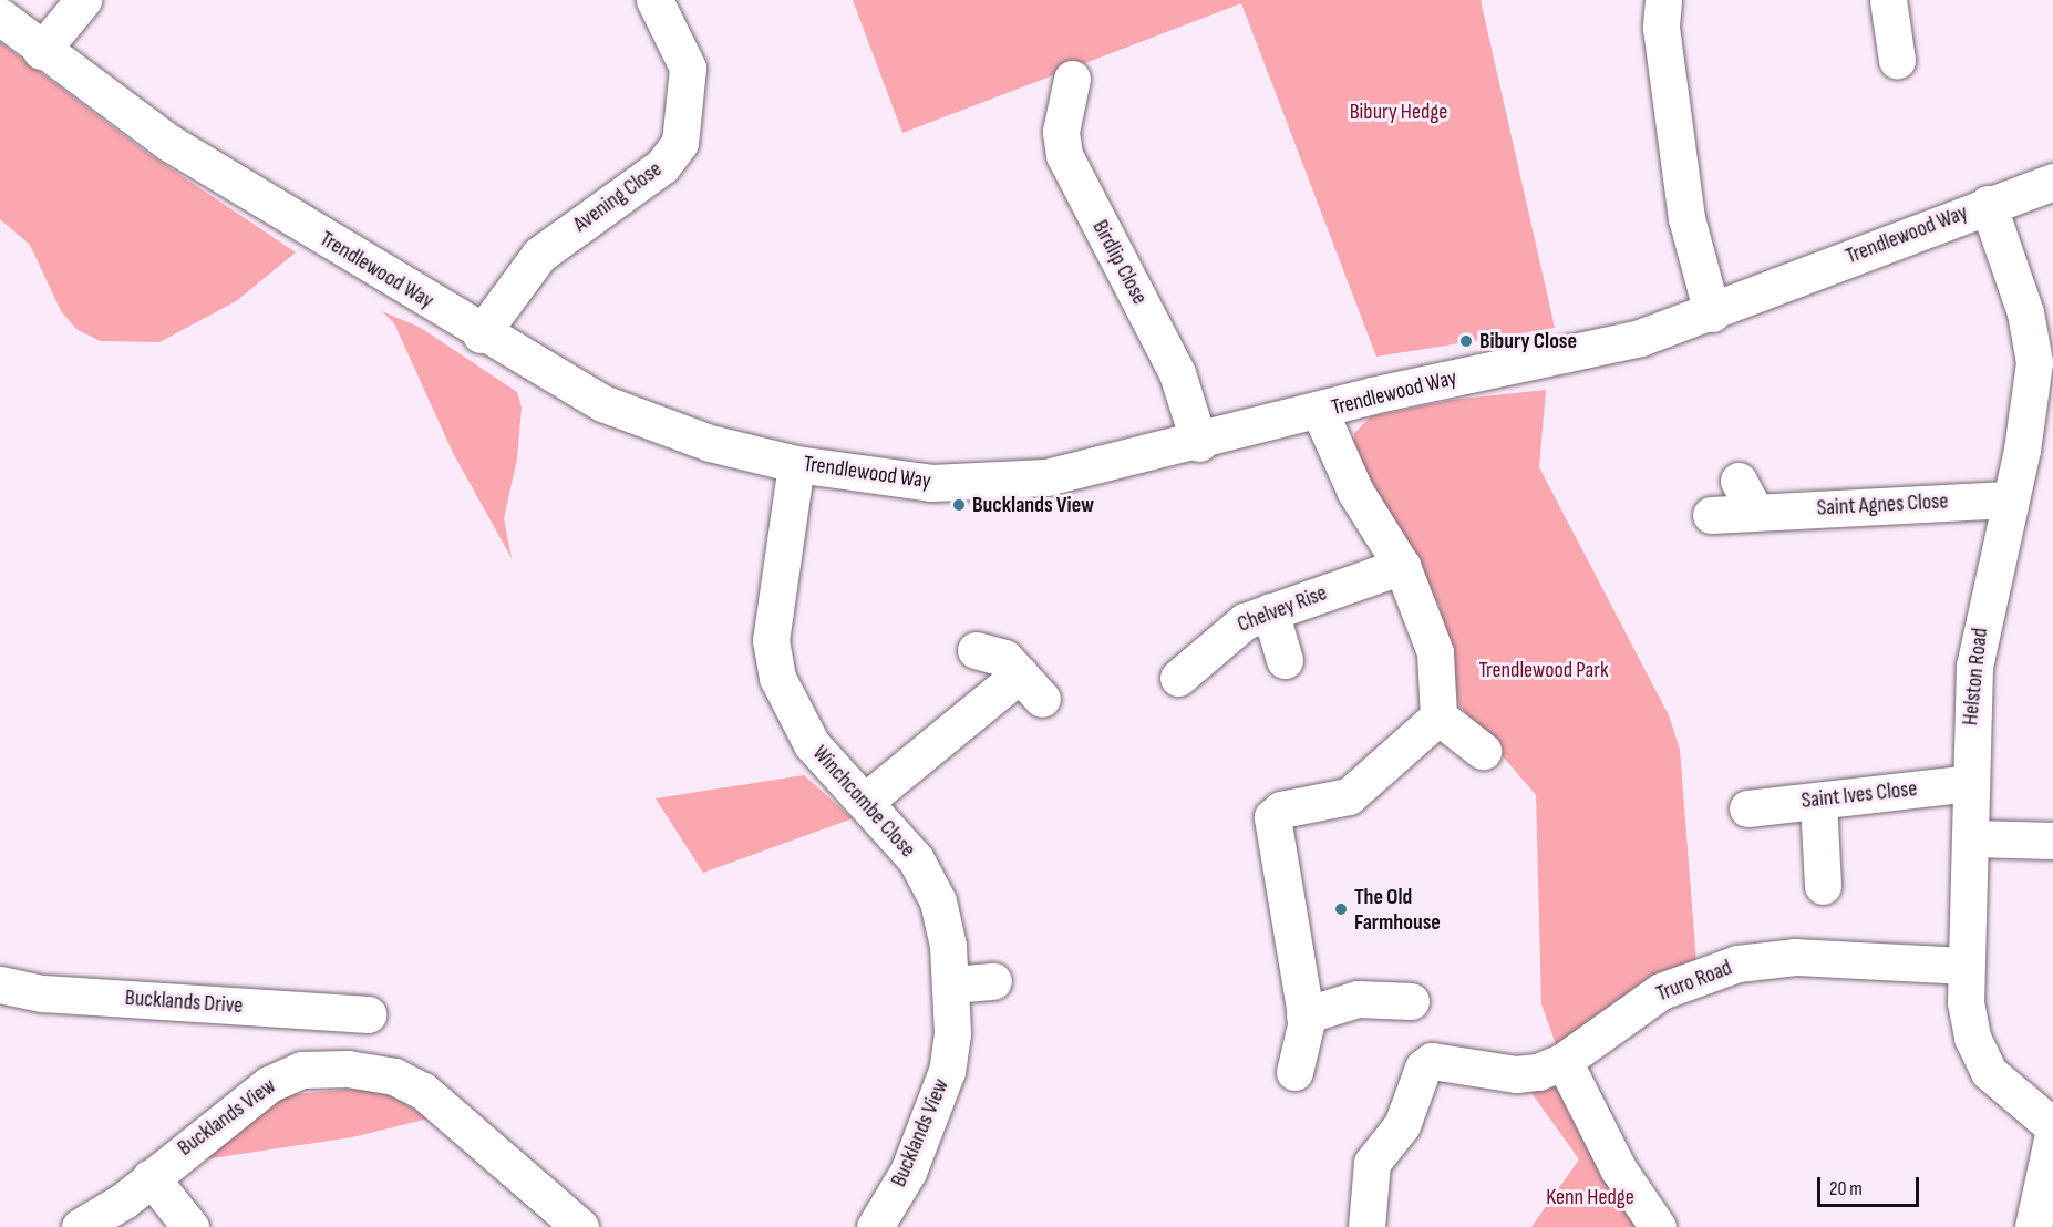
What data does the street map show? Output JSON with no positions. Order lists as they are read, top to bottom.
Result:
{
  "streets": {
    "street": [
      "Avening Close",
      "Trendlewood Way",
      "Birdlip Close",
      "Saint Agnes Close",
      "Chelvey Rise",
      "Helston Road",
      "Saint Ives Close",
      "Winchcombe Close",
      "Truro Road",
      "Bucklands Drive",
      "Bucklands View"
    ]
  },
  "crossings": [
    ["Avening Close", "Trendlewood Way"],
    ["Trendlewood Way", "Birdlip Close"],
    ["Trendlewood Way", "Helston Road"],
    ["Trendlewood Way", "Winchcombe Close"],
    ["Saint Agnes Close", "Helston Road"],
    ["Helston Road", "Saint Ives Close"],
    ["Helston Road", "Truro Road"],
    ["Winchcombe Close", "Bucklands View"]
  ],
  "parks": ["Bibury Hedge", "Trendlewood Park", "Kenn Hedge"],
  "places": ["Bibury Close", "Bucklands View", "The Old Farmhouse"],
  "scale_bar": "20 m"
}
